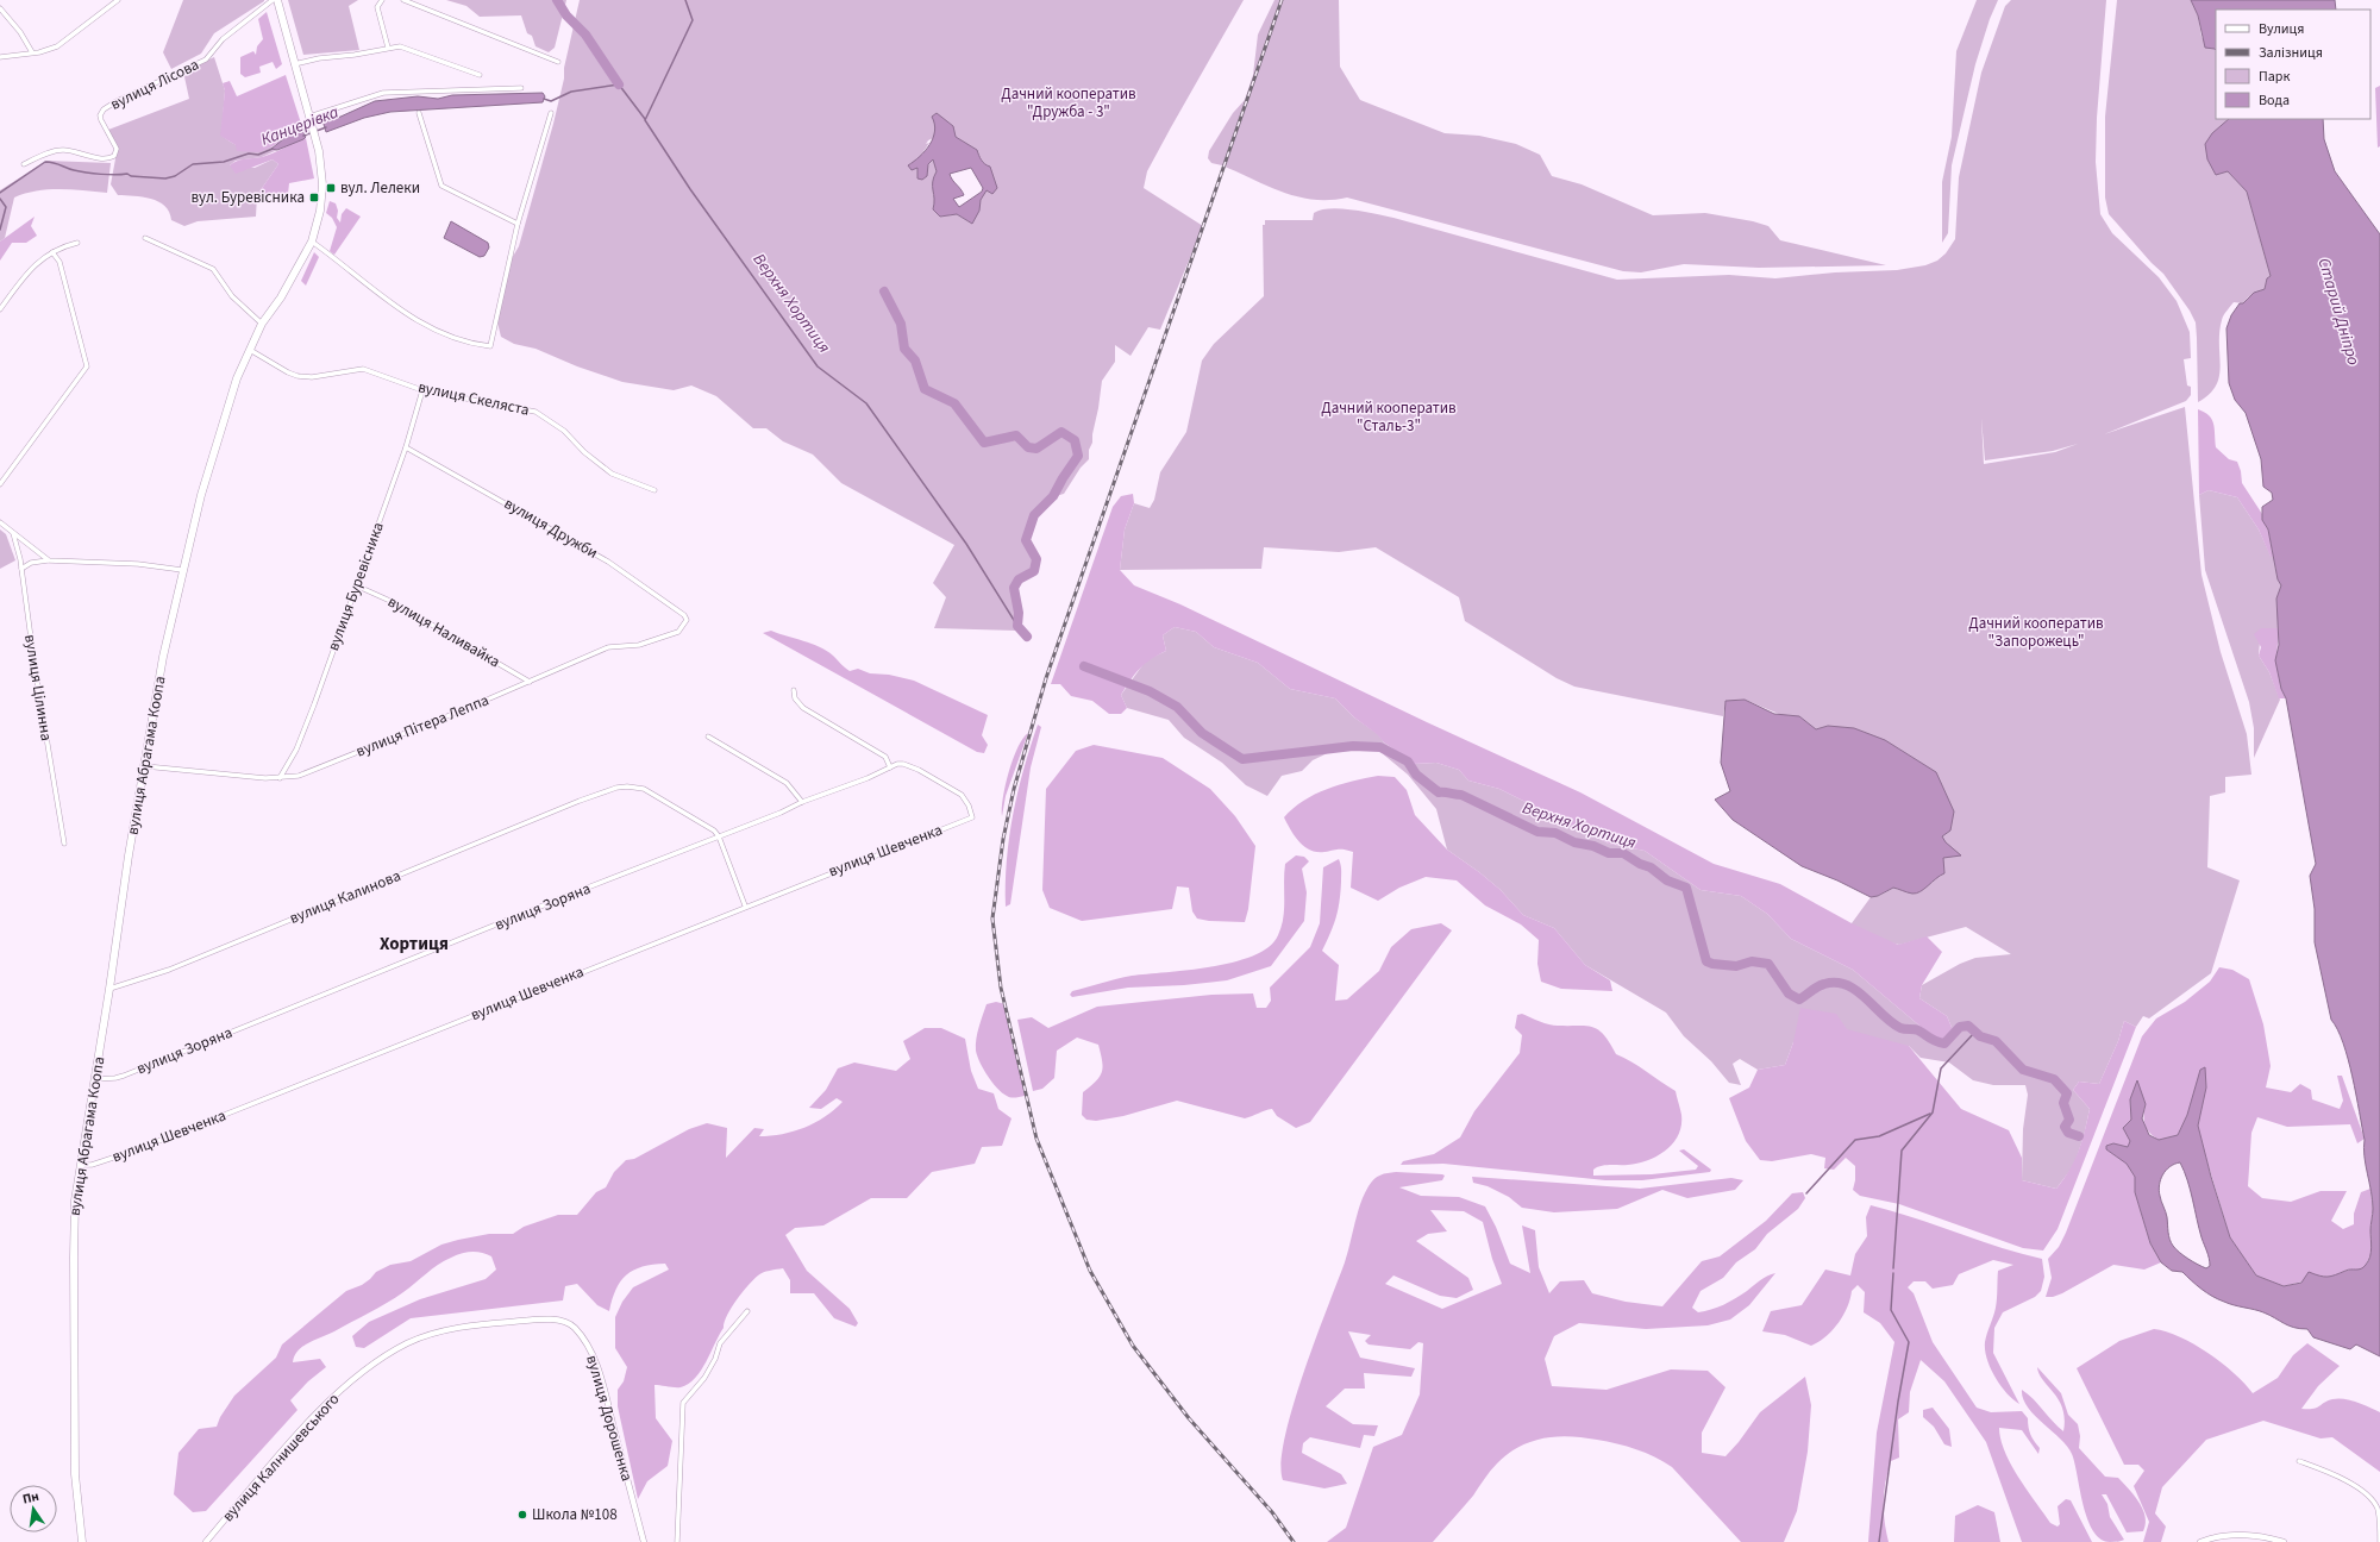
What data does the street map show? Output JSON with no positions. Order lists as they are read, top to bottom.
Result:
{
  "streets": {
    "main road": ["вулиця Абрагама Коопа"],
    "street": [
      "вулиця Лісова",
      "вулиця Скеляста",
      "вулиця Дружби",
      "вулиця Буревісника",
      "вулиця Наливайка",
      "вулиця Цілинна",
      "вулиця Пітера Леппа",
      "вулиця Шевченка",
      "вулиця Калинова",
      "вулиця Зоряна",
      "вулиця Дорошенка",
      "вулиця Калнишевського"
    ]
  },
  "crossings": [
    ["вулиця Скеляста", "вулиця Буревісника"],
    ["вулиця Скеляста", "вулиця Абрагама Коопа"],
    ["вулиця Дружби", "вулиця Буревісника"],
    ["вулиця Дружби", "вулиця Пітера Леппа"],
    ["вулиця Буревісника", "вулиця Наливайка"],
    ["вулиця Буревісника", "вулиця Пітера Леппа"],
    ["вулиця Наливайка", "вулиця Пітера Леппа"],
    ["вулиця Пітера Леппа", "вулиця Абрагама Коопа"],
    ["вулиця Абрагама Коопа", "вулиця Шевченка"],
    ["вулиця Абрагама Коопа", "вулиця Калинова"],
    ["вулиця Абрагама Коопа", "вулиця Зоряна"],
    ["вулиця Шевченка", "вулиця Зоряна"],
    ["вулиця Калинова", "вулиця Зоряна"],
    ["вулиця Дорошенка", "вулиця Калнишевського"]
  ],
  "districts": ["Хортиця"],
  "water": ["Канцерівка", "Верхня Хортиця", "Старий Дніпро"],
  "parks": ["Дачний кооператив \"Дружба - 3\"", "Дачний кооператив \"Сталь-3\"", "Дачний кооператив \"Запорожець\""],
  "places": {
    "transit": ["вул. Лелеки", "вул. Буревісника"],
    "other": ["Школа №108"]
  },
  "legend": [
    "Вулиця",
    "Залізниця",
    "Парк",
    "Вода"
  ],
  "north": "top"
}
